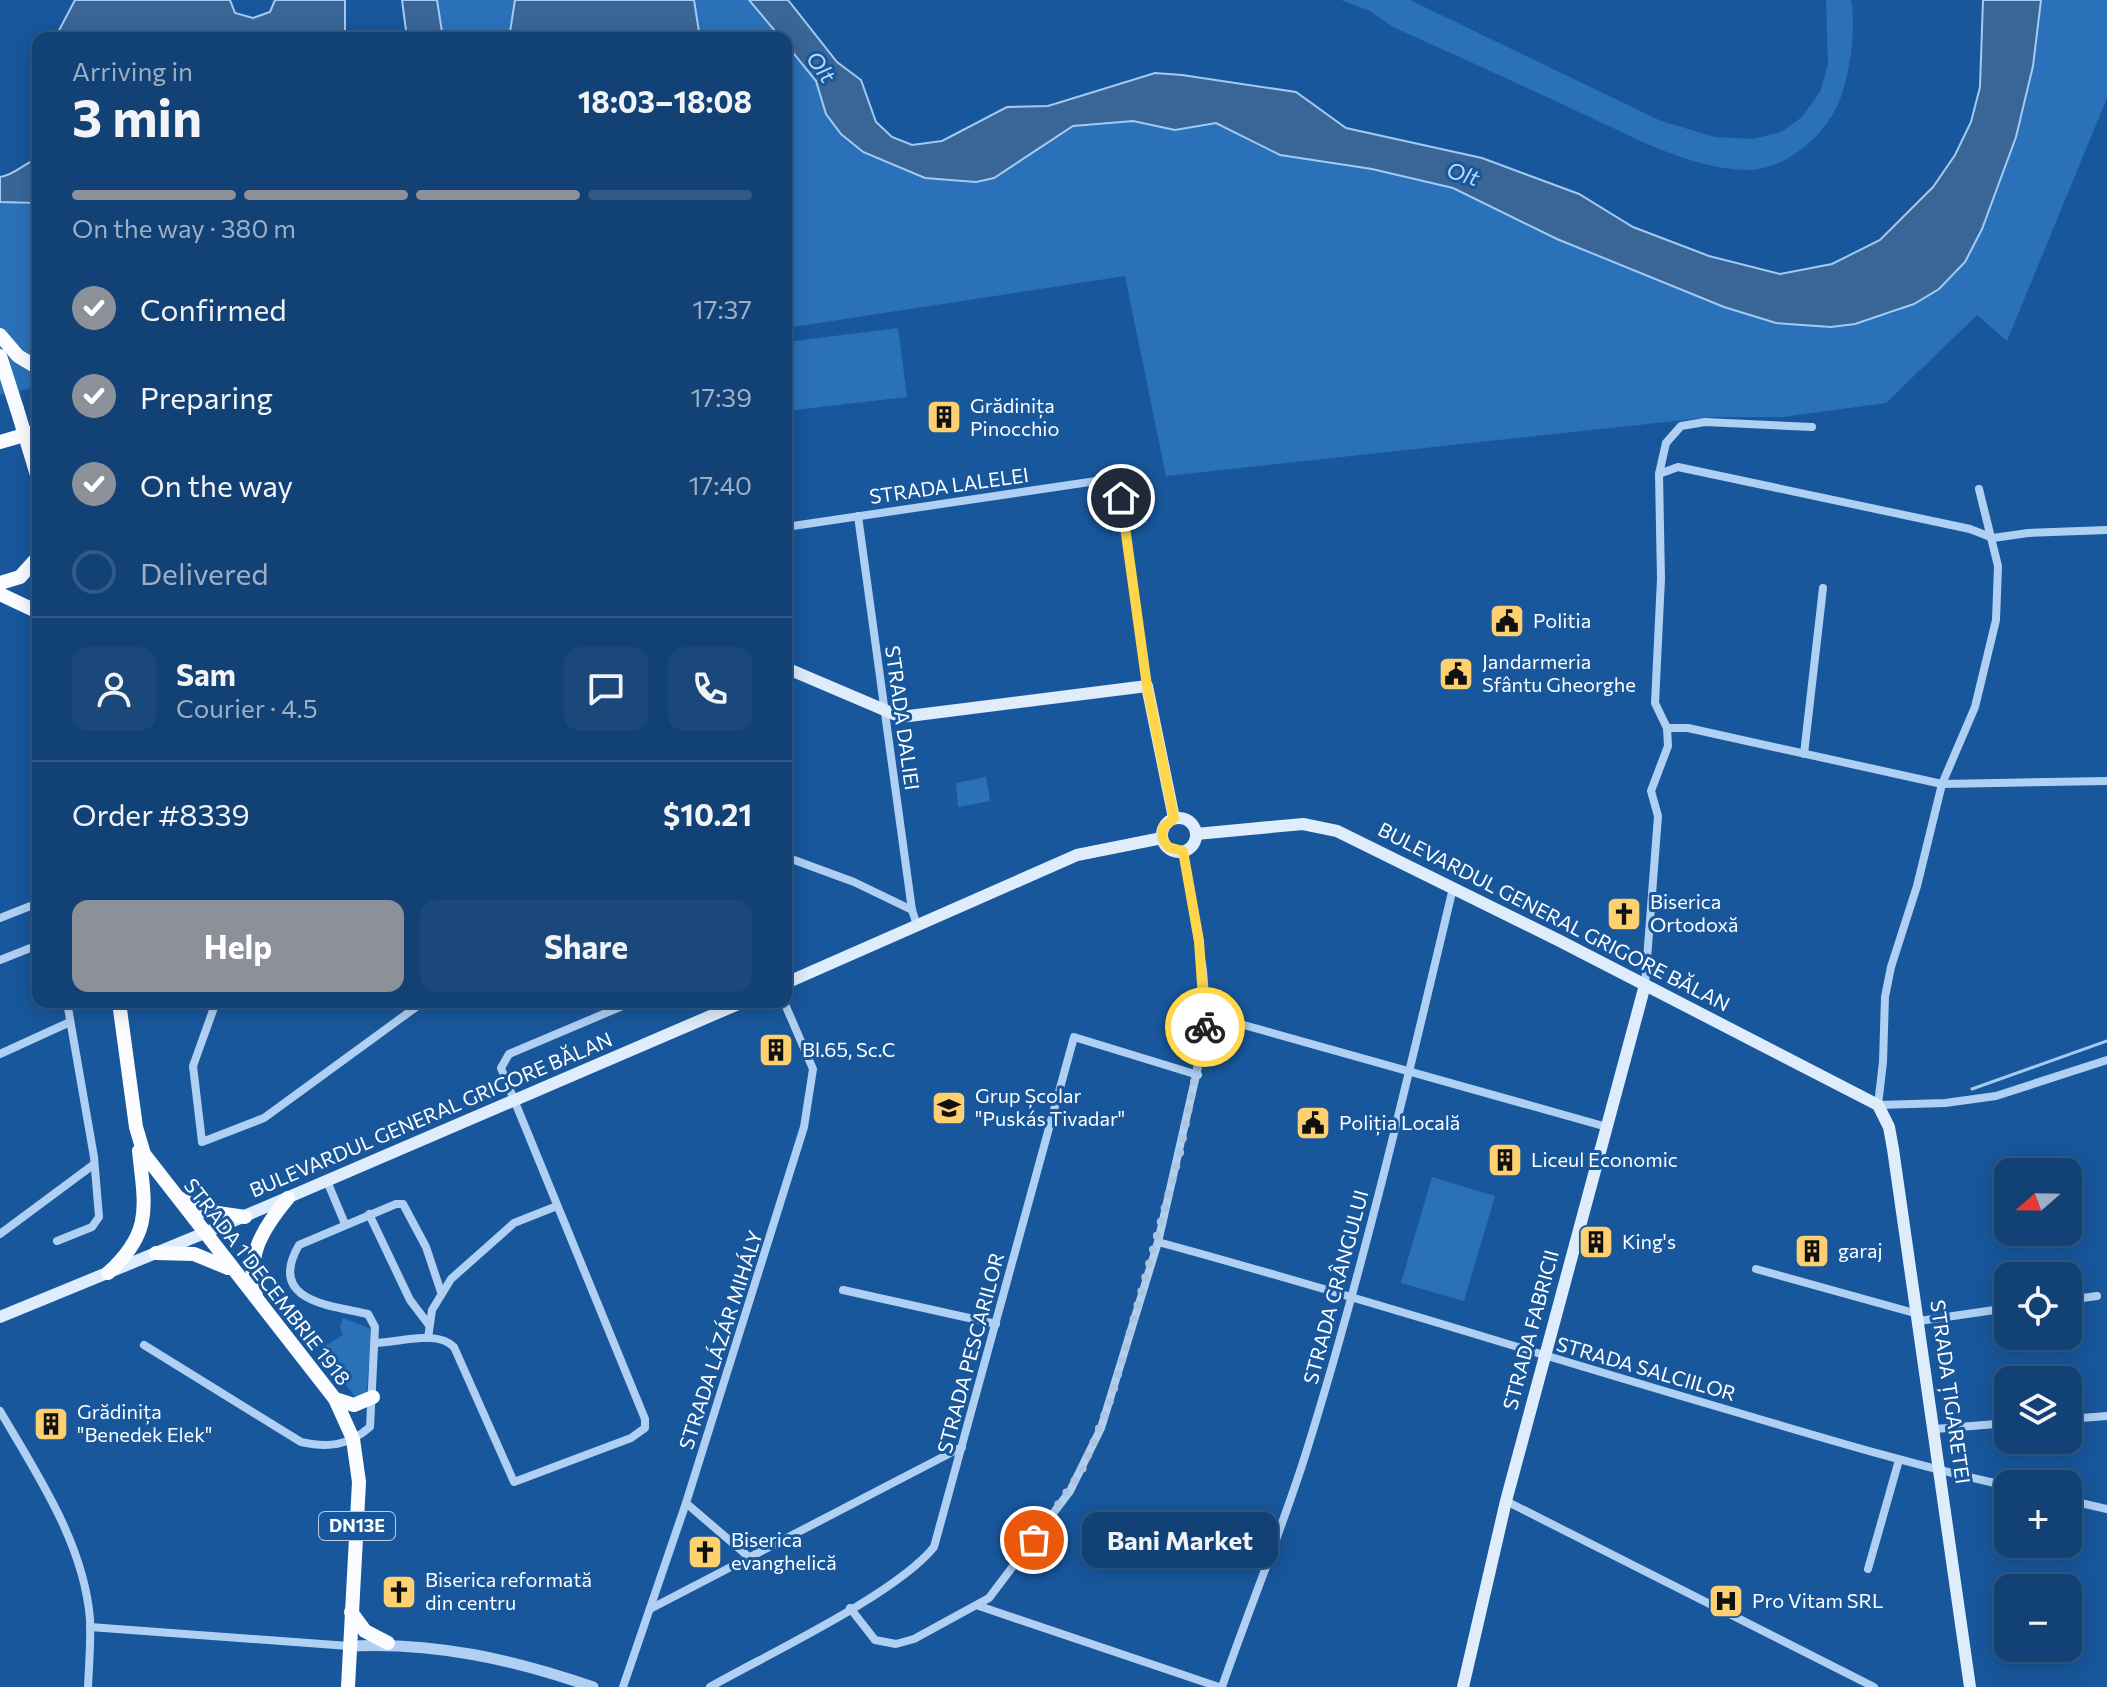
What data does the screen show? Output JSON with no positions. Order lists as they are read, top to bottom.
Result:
{
  "streets": {
    "main road": [
      "BULEVARDUL GENERAL GRIGORE BĂLAN",
      "STRADA 1 DECEMBRIE 1918",
      "STRADA FABRICII",
      "STRADA ȚIGARETEI",
      "DN13E"
    ],
    "street": [
      "STRADA LALELEI",
      "STRADA DALIEI",
      "STRADA CRÂNGULUI",
      "STRADA LÁZÁR MIHÁLY",
      "STRADA PESCARILOR",
      "STRADA SALCIILOR"
    ]
  },
  "crossings": [
    ["STRADA LALELEI", "STRADA DALIEI"],
    ["BULEVARDUL GENERAL GRIGORE BĂLAN", "STRADA 1 DECEMBRIE 1918"],
    ["BULEVARDUL GENERAL GRIGORE BĂLAN", "STRADA CRÂNGULUI"],
    ["BULEVARDUL GENERAL GRIGORE BĂLAN", "STRADA FABRICII"],
    ["BULEVARDUL GENERAL GRIGORE BĂLAN", "STRADA ȚIGARETEI"],
    ["STRADA CRÂNGULUI", "STRADA SALCIILOR"],
    ["STRADA FABRICII", "STRADA SALCIILOR"],
    ["STRADA SALCIILOR", "STRADA ȚIGARETEI"]
  ],
  "water": ["Olt"],
  "places": {
    "building": [
      "Grădinița Pinocchio",
      "Bl.65, Sc.C",
      "Liceul Economic",
      "King's",
      "garaj",
      "Grădinița \"Benedek Elek\""
    ],
    "public building": ["Politia", "Jandarmeria Sfântu Gheorghe", "Poliția Locală"],
    "church": ["Biserica Ortodoxă", "Biserica evanghelică", "Biserica reformată din centru"],
    "school or university": ["Grup Școlar \"Puskás Tivadar\""],
    "other": ["Bani Market"],
    "hospital": ["Pro Vitam SRL"]
  },
  "north": "left",
  "page": {
    "heading": ["3 min", "Arriving in", "18:03–18:08"],
    "panel": [
      "Sam",
      "Courier · 4.5",
      "Order #8339",
      "$10.21"
    ],
    "bar": "On the way · 380 m",
    "list": [
      ["Confirmed", "17:37"],
      ["Preparing", "17:39"],
      ["On the way", "17:40"],
      "Delivered"
    ],
    "buttons": ["Help", "Share"],
    "map_buttons": ["+", "−"],
    "bubble": "Bani Market"
  }
}
